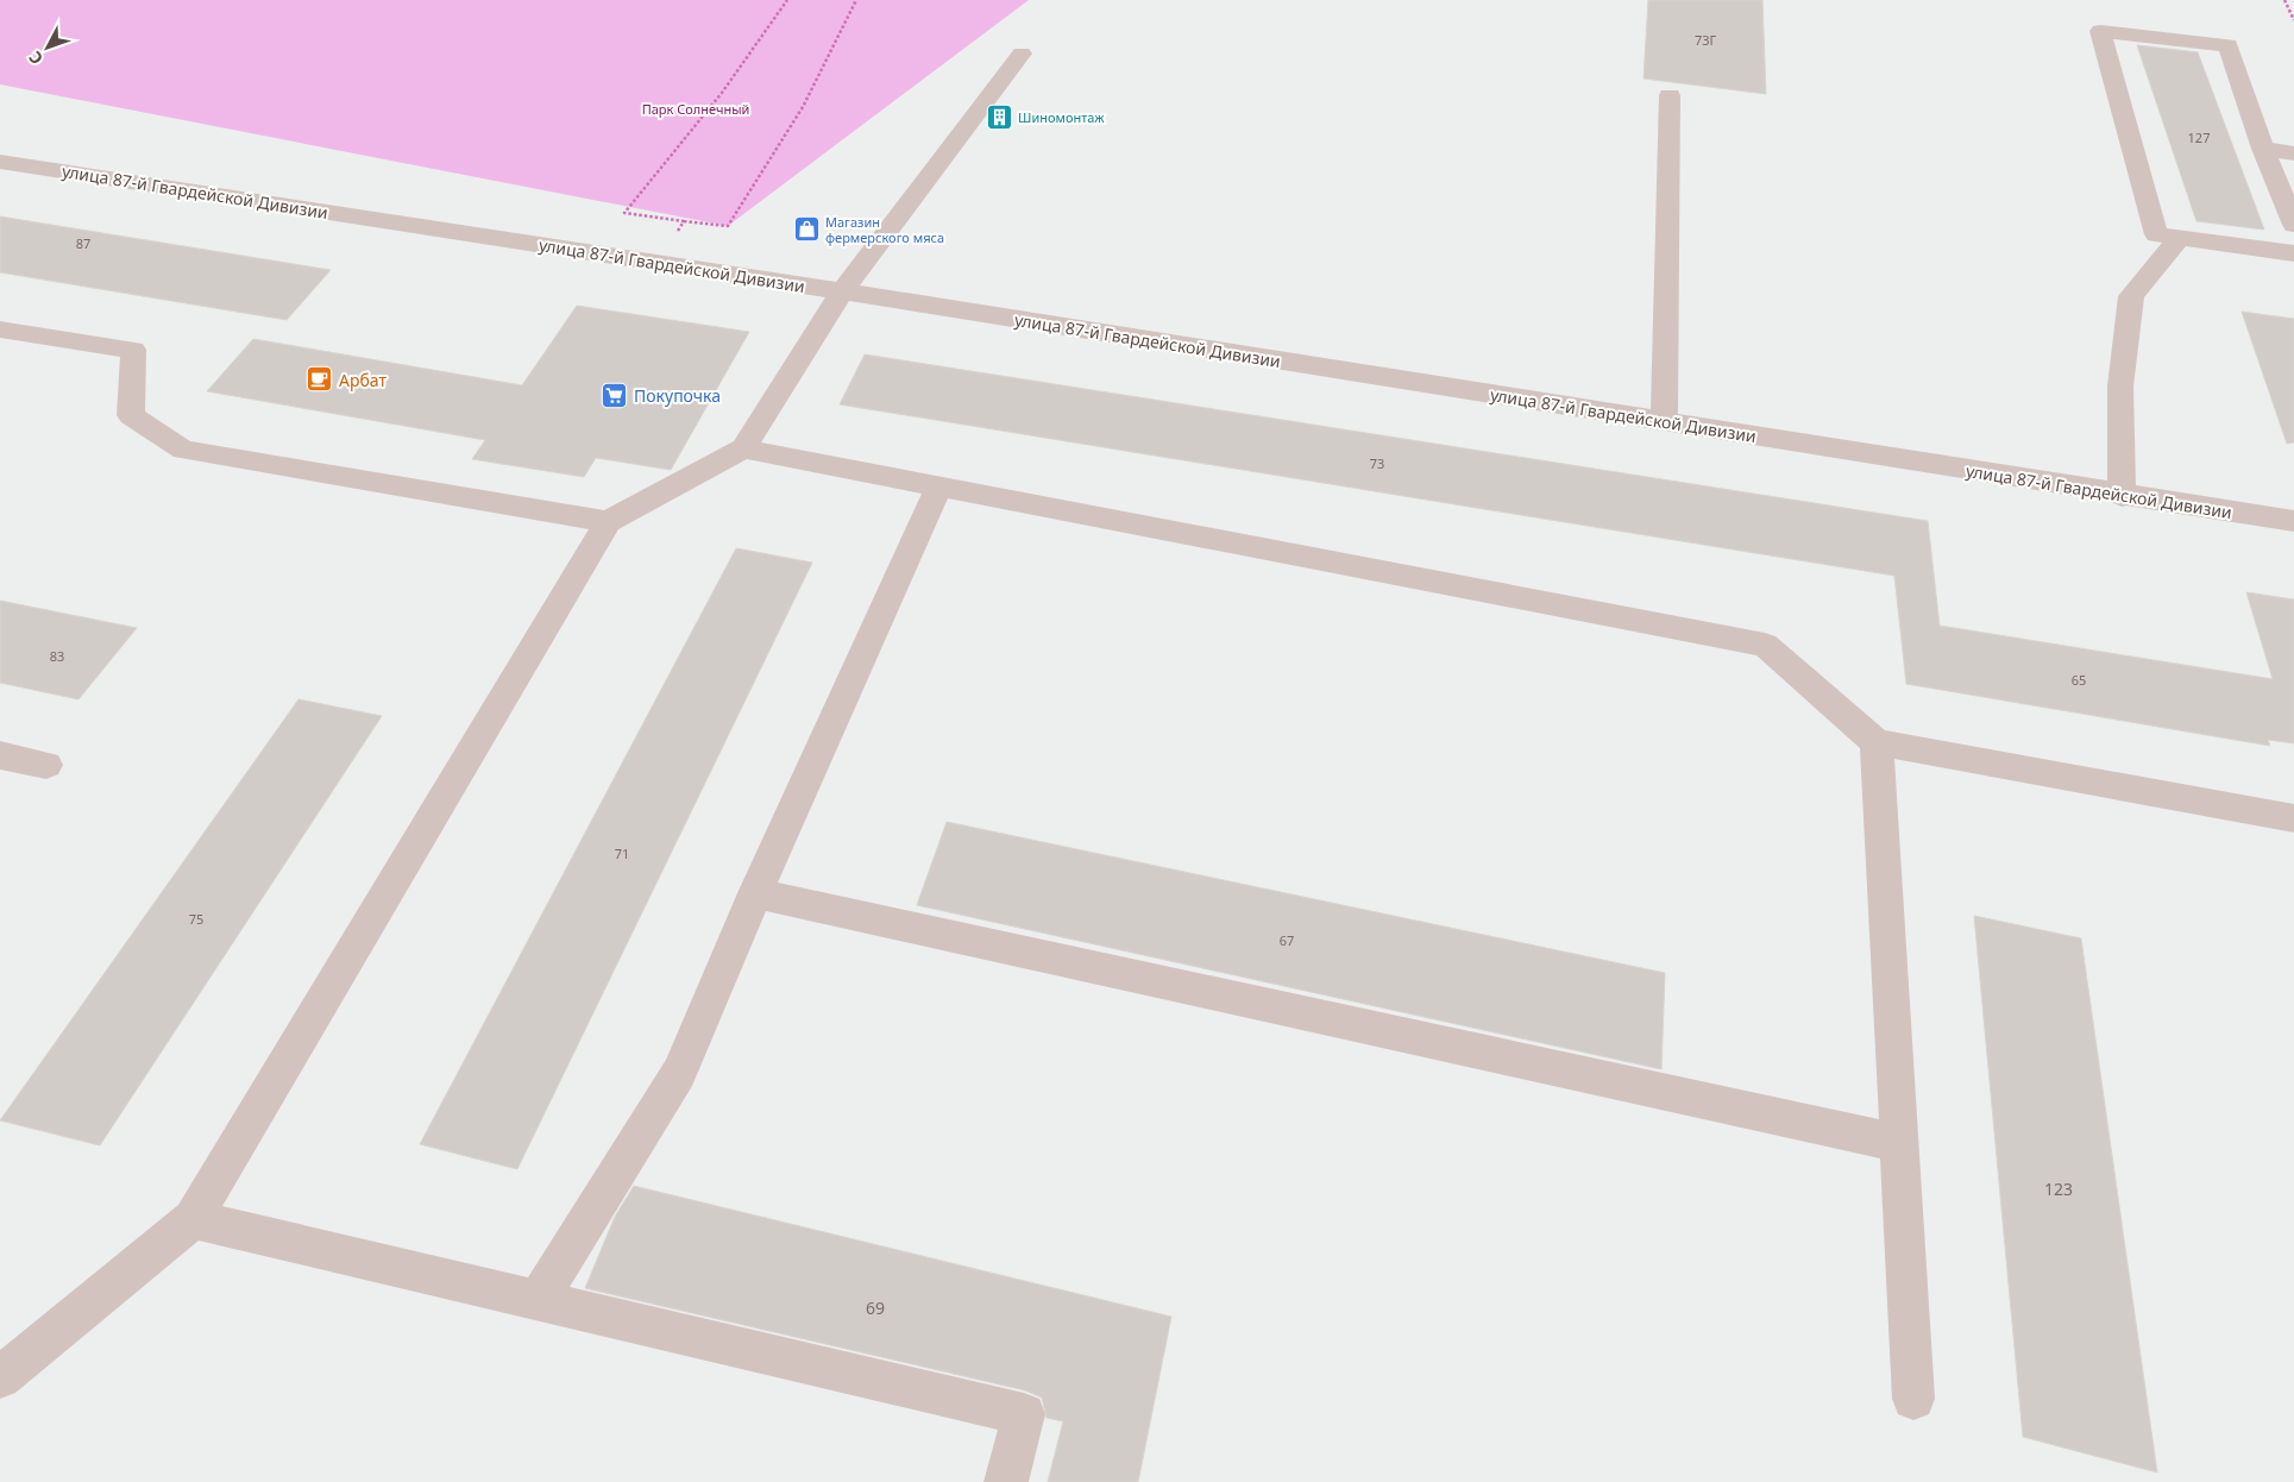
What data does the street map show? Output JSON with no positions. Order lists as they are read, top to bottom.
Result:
{
  "streets": {
    "street": ["улица 87-й Гвардейской Дивизии"]
  },
  "parks": ["Парк Солнечный"],
  "places": {
    "building": ["Шиномонтаж"],
    "shop": ["Магазин фермерского мяса"],
    "cafe": ["Арбат"],
    "supermarket": ["Покупочка"]
  },
  "house_numbers": [
    "73Г",
    "127",
    "87",
    "73",
    "83",
    "65",
    "71",
    "75",
    "67",
    "123",
    "69"
  ],
  "north": "bottom left"
}
